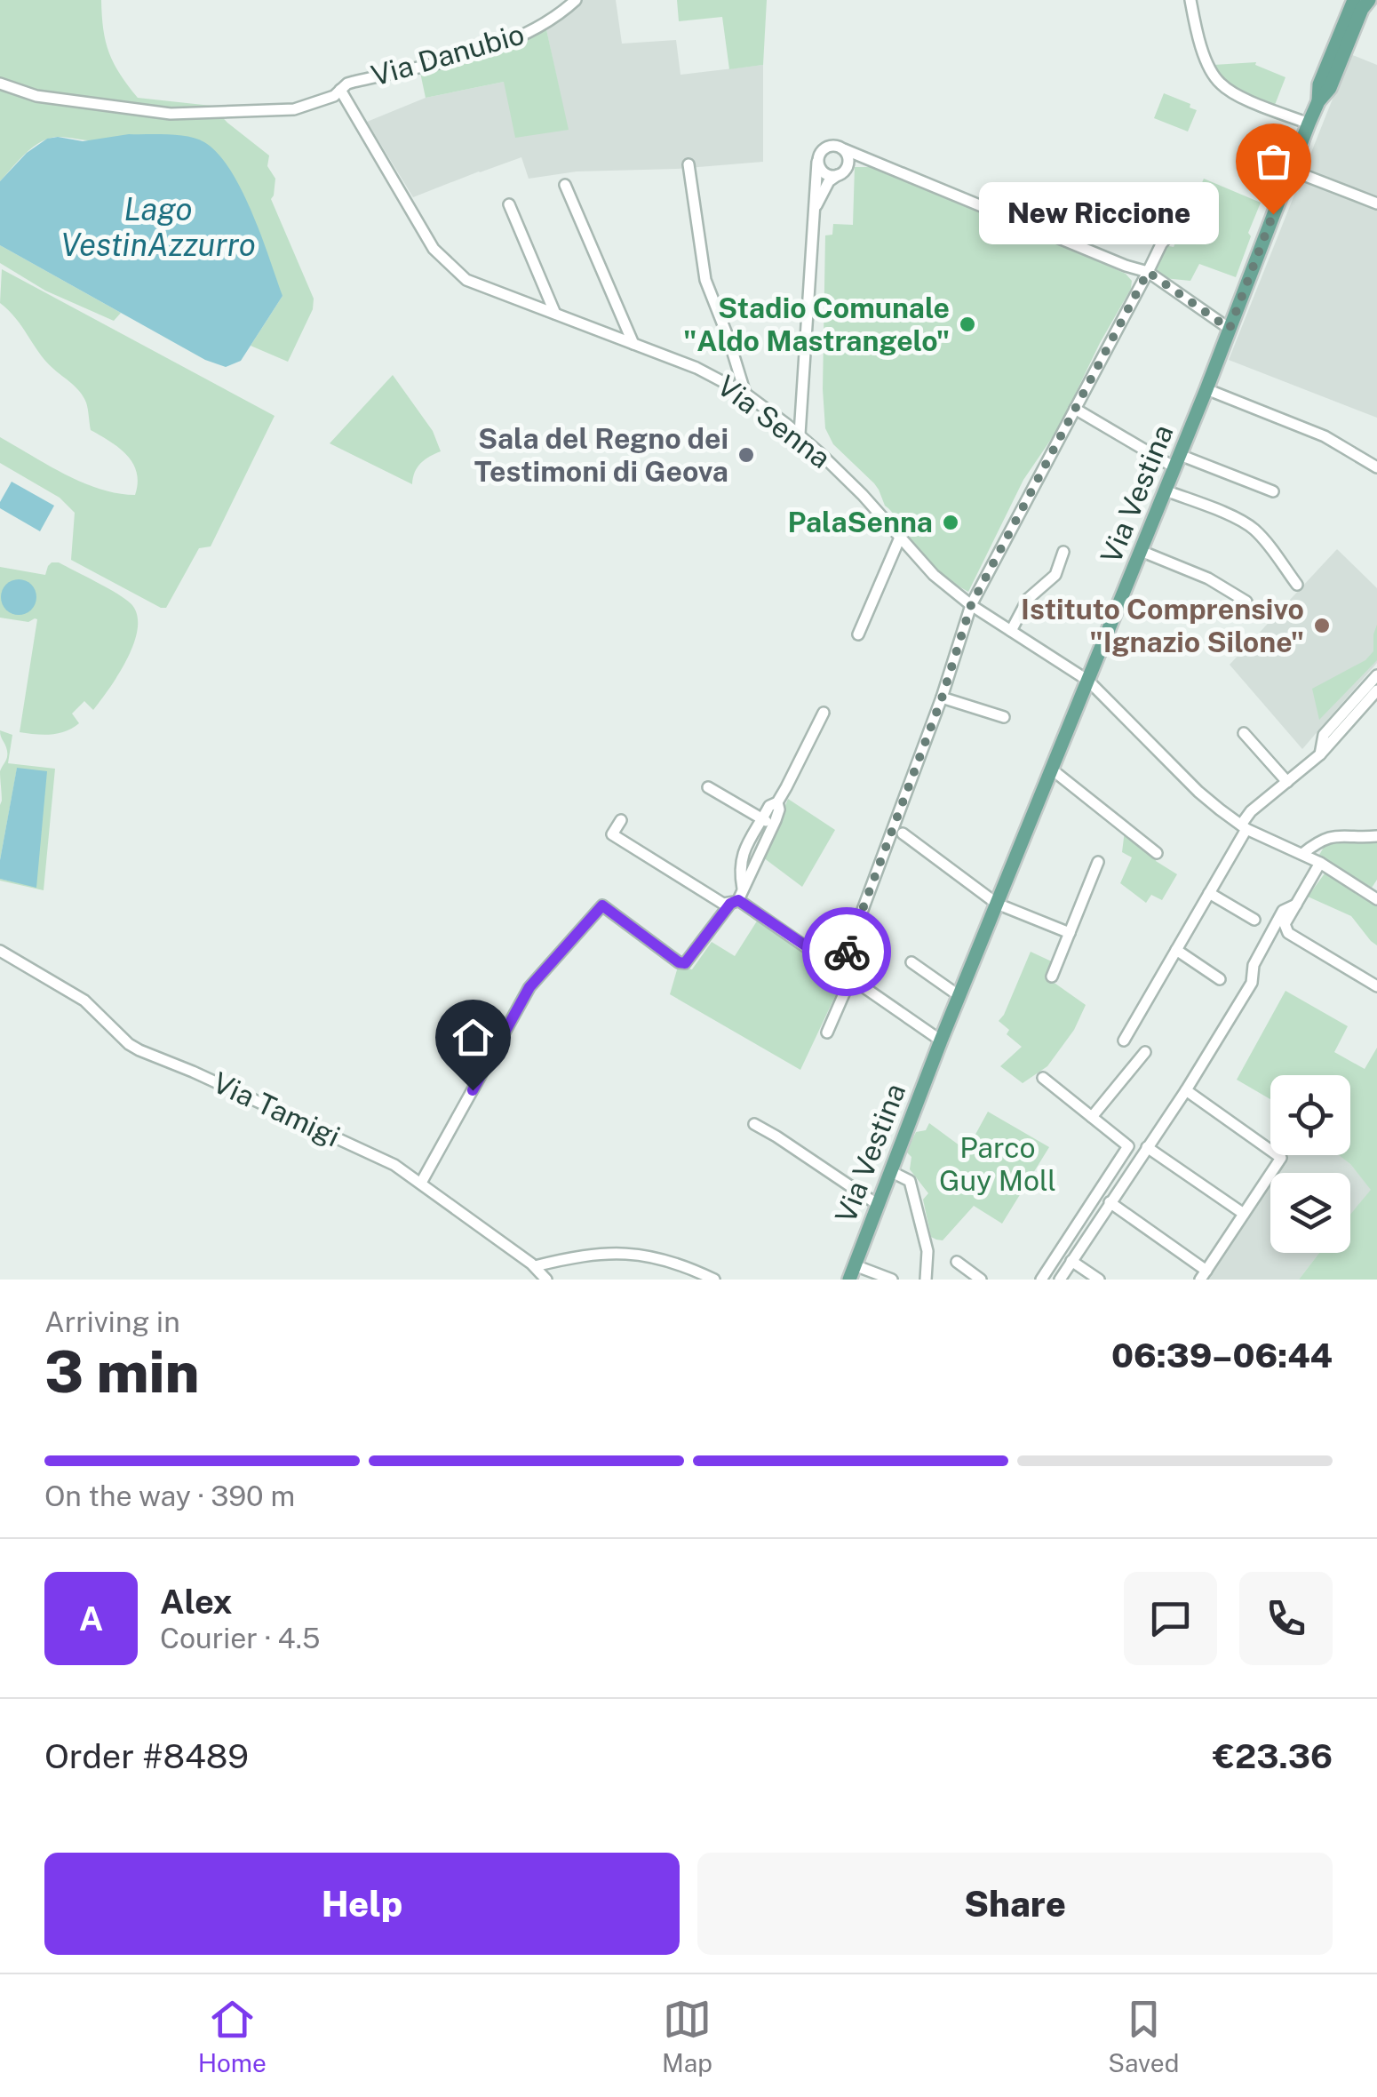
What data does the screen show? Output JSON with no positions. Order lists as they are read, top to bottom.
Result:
{
  "streets": {
    "main road": ["Via Vestina"],
    "street": ["Via Danubio", "Via Senna", "Via Tamigi"]
  },
  "crossings": [
    ["Via Danubio", "Via Senna"],
    ["Via Senna", "Via Vestina"]
  ],
  "water": ["Lago VestinAzzurro"],
  "parks": ["Parco Guy Moll"],
  "places": [
    "New Riccione",
    "Stadio Comunale \"Aldo Mastrangelo\"",
    "Sala del Regno dei Testimoni di Geova",
    "PalaSenna",
    "Istituto Comprensivo \"Ignazio Silone\""
  ],
  "page": {
    "bubble": "New Riccione",
    "heading": ["3 min", "Arriving in", "06:39–06:44"],
    "panel": [
      "Alex",
      "Courier · 4.5",
      "Order #8489",
      "€23.36"
    ],
    "bar": "On the way · 390 m",
    "round": "A",
    "buttons": ["Help", "Share"],
    "tabs": ["Home", "Map", "Saved"]
  }
}
